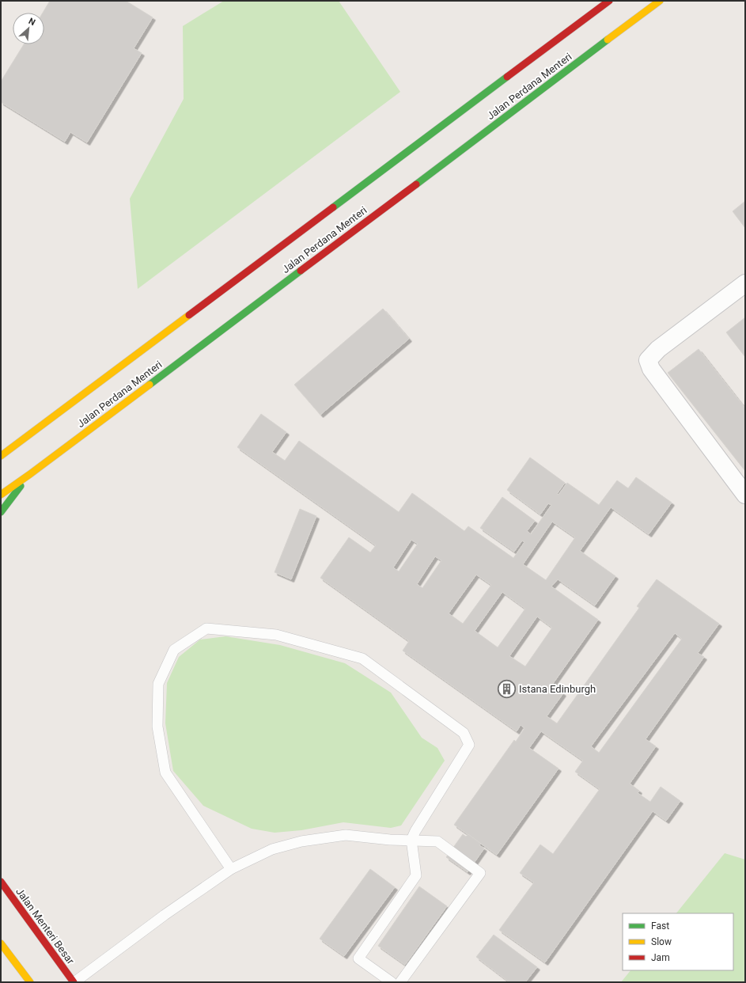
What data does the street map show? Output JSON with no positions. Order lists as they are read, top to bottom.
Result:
{
  "streets": {
    "main road": ["Jalan Perdana Menteri", "Jalan Menteri Besar"]
  },
  "places": {
    "building": ["Istana Edinburgh"]
  },
  "legend": ["Fast", "Slow", "Jam"],
  "north": "top right"
}
